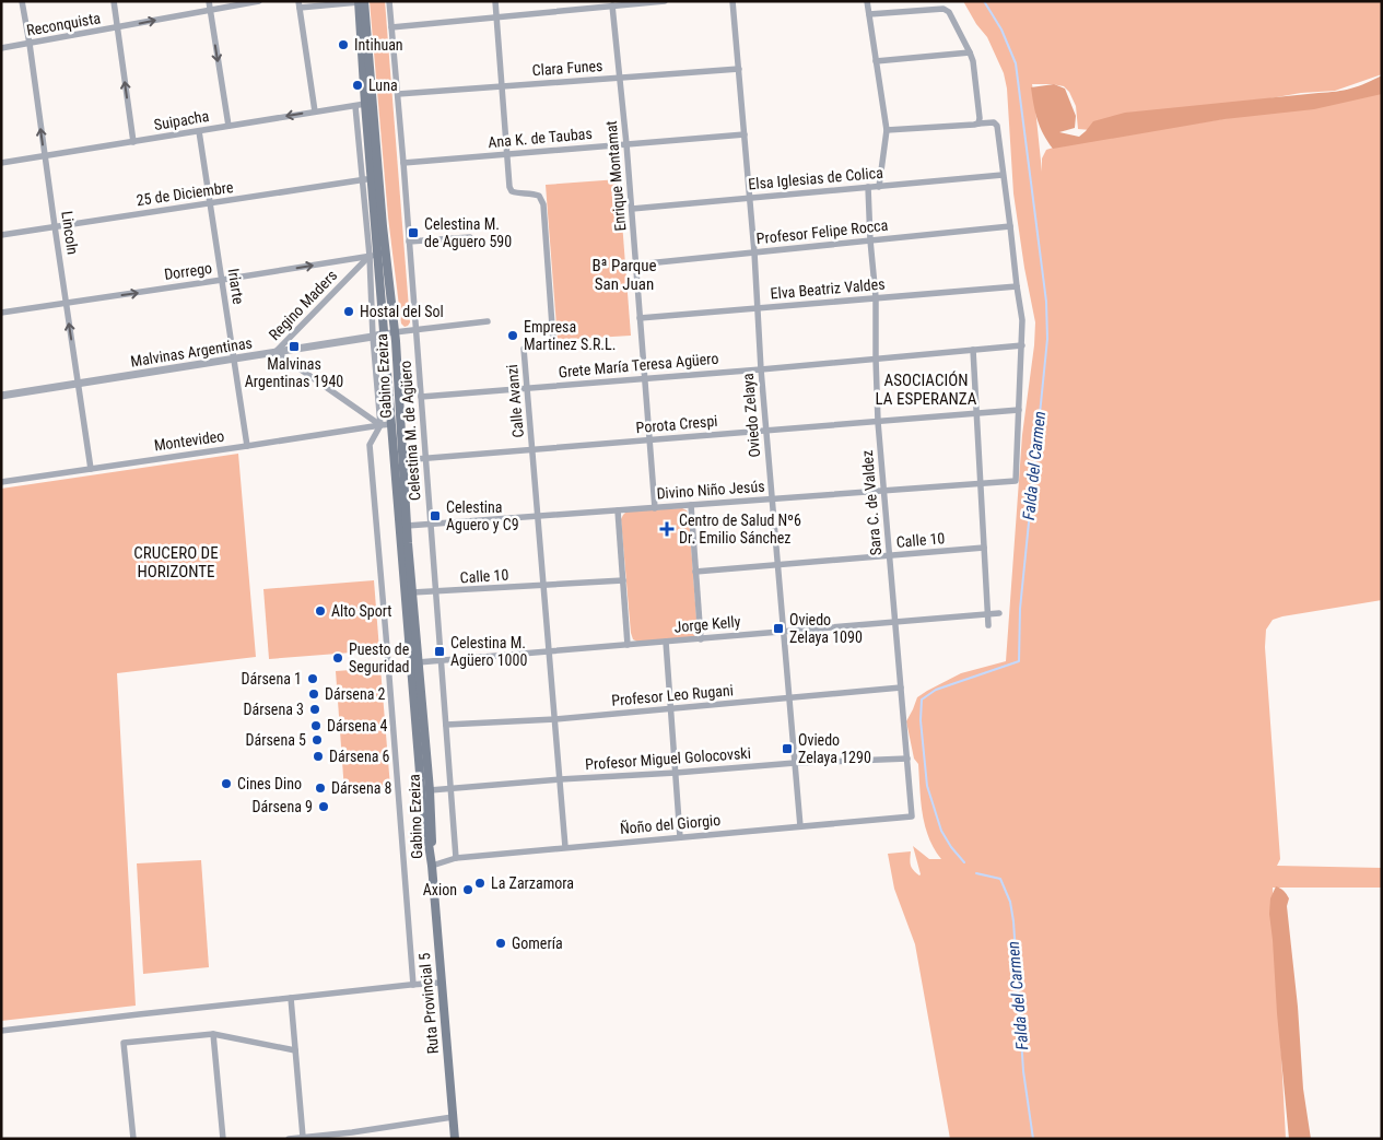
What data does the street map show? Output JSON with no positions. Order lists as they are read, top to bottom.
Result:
{
  "streets": {
    "main road": ["Gabino Ezeiza", "Ruta Provincial 5"],
    "street": [
      "Reconquista",
      "Clara Funes",
      "Suipacha",
      "Ana K. de Taubas",
      "Enrique Montamat",
      "Elsa Iglesias de Colica",
      "25 de Diciembre",
      "Profesor Felipe Rocca",
      "Lincoln",
      "Dorrego",
      "Iriarte",
      "Elva Beatriz Valdes",
      "Regino Maders",
      "Malvinas Argentinas",
      "Grete María Teresa Agüero",
      "Calle Avanzi",
      "Oviedo Zelaya",
      "Porota Crespi",
      "Celestina M. de Agüero",
      "Montevideo",
      "Divino Niño Jesús",
      "Sara C. de Valdez",
      "Calle 10",
      "Jorge Kelly",
      "Profesor Leo Rugani",
      "Profesor Miguel Golocovski",
      "Ñoño del Giorgio"
    ]
  },
  "crossings": [
    ["Reconquista", "Lincoln"],
    ["Clara Funes", "Enrique Montamat"],
    ["Clara Funes", "Calle Avanzi"],
    ["Clara Funes", "Oviedo Zelaya"],
    ["Clara Funes", "Celestina M. de Agüero"],
    ["Suipacha", "Lincoln"],
    ["Suipacha", "Iriarte"],
    ["Suipacha", "Gabino Ezeiza"],
    ["Ana K. de Taubas", "Enrique Montamat"],
    ["Ana K. de Taubas", "Calle Avanzi"],
    ["Ana K. de Taubas", "Oviedo Zelaya"],
    ["Ana K. de Taubas", "Celestina M. de Agüero"],
    ["Enrique Montamat", "Elsa Iglesias de Colica"],
    ["Enrique Montamat", "Profesor Felipe Rocca"],
    ["Enrique Montamat", "Elva Beatriz Valdes"],
    ["Enrique Montamat", "Grete María Teresa Agüero"],
    ["Enrique Montamat", "Porota Crespi"],
    ["Enrique Montamat", "Divino Niño Jesús"],
    ["Elsa Iglesias de Colica", "Oviedo Zelaya"],
    ["Elsa Iglesias de Colica", "Sara C. de Valdez"],
    ["25 de Diciembre", "Lincoln"],
    ["25 de Diciembre", "Iriarte"],
    ["25 de Diciembre", "Gabino Ezeiza"],
    ["Profesor Felipe Rocca", "Oviedo Zelaya"],
    ["Profesor Felipe Rocca", "Sara C. de Valdez"],
    ["Lincoln", "Dorrego"],
    ["Lincoln", "Malvinas Argentinas"],
    ["Lincoln", "Montevideo"],
    ["Dorrego", "Iriarte"],
    ["Dorrego", "Regino Maders"],
    ["Dorrego", "Gabino Ezeiza"],
    ["Iriarte", "Malvinas Argentinas"],
    ["Iriarte", "Montevideo"],
    ["Elva Beatriz Valdes", "Oviedo Zelaya"],
    ["Elva Beatriz Valdes", "Sara C. de Valdez"],
    ["Regino Maders", "Malvinas Argentinas"],
    ["Regino Maders", "Gabino Ezeiza"],
    ["Regino Maders", "Montevideo"],
    ["Malvinas Argentinas", "Gabino Ezeiza"],
    ["Grete María Teresa Agüero", "Calle Avanzi"],
    ["Grete María Teresa Agüero", "Oviedo Zelaya"],
    ["Grete María Teresa Agüero", "Celestina M. de Agüero"],
    ["Grete María Teresa Agüero", "Sara C. de Valdez"],
    ["Gabino Ezeiza", "Porota Crespi"],
    ["Gabino Ezeiza", "Montevideo"],
    ["Gabino Ezeiza", "Divino Niño Jesús"],
    ["Gabino Ezeiza", "Calle 10"],
    ["Gabino Ezeiza", "Jorge Kelly"],
    ["Gabino Ezeiza", "Profesor Miguel Golocovski"],
    ["Gabino Ezeiza", "Ñoño del Giorgio"],
    ["Gabino Ezeiza", "Ruta Provincial 5"],
    ["Calle Avanzi", "Porota Crespi"],
    ["Calle Avanzi", "Divino Niño Jesús"],
    ["Calle Avanzi", "Calle 10"],
    ["Calle Avanzi", "Jorge Kelly"],
    ["Calle Avanzi", "Profesor Leo Rugani"],
    ["Calle Avanzi", "Profesor Miguel Golocovski"],
    ["Calle Avanzi", "Ñoño del Giorgio"],
    ["Oviedo Zelaya", "Porota Crespi"],
    ["Oviedo Zelaya", "Divino Niño Jesús"],
    ["Oviedo Zelaya", "Calle 10"],
    ["Oviedo Zelaya", "Jorge Kelly"],
    ["Oviedo Zelaya", "Profesor Leo Rugani"],
    ["Oviedo Zelaya", "Profesor Miguel Golocovski"],
    ["Oviedo Zelaya", "Ñoño del Giorgio"],
    ["Porota Crespi", "Celestina M. de Agüero"],
    ["Porota Crespi", "Divino Niño Jesús"],
    ["Porota Crespi", "Sara C. de Valdez"],
    ["Celestina M. de Agüero", "Divino Niño Jesús"],
    ["Celestina M. de Agüero", "Calle 10"],
    ["Celestina M. de Agüero", "Jorge Kelly"],
    ["Celestina M. de Agüero", "Profesor Leo Rugani"],
    ["Celestina M. de Agüero", "Profesor Miguel Golocovski"],
    ["Celestina M. de Agüero", "Ñoño del Giorgio"],
    ["Divino Niño Jesús", "Sara C. de Valdez"],
    ["Sara C. de Valdez", "Calle 10"],
    ["Sara C. de Valdez", "Jorge Kelly"],
    ["Sara C. de Valdez", "Profesor Leo Rugani"],
    ["Sara C. de Valdez", "Profesor Miguel Golocovski"],
    ["Sara C. de Valdez", "Ñoño del Giorgio"],
    ["Ñoño del Giorgio", "Ruta Provincial 5"]
  ],
  "one_way": ["Reconquista", "Lincoln", "Dorrego"],
  "districts": ["Bª Parque San Juan", "ASOCIACIÓN LA ESPERANZA", "CRUCERO DE HORIZONTE"],
  "water": ["Falda del Carmen"],
  "places": {
    "other": [
      "Intihuan",
      "Luna",
      "Hostal del Sol",
      "Empresa Martinez S.R.L.",
      "Alto Sport",
      "Puesto de Seguridad",
      "Dársena 1",
      "Dársena 2",
      "Dársena 3",
      "Dársena 4",
      "Dársena 5",
      "Dársena 6",
      "Cines Dino",
      "Dársena 8",
      "Dársena 9",
      "La Zarzamora",
      "Axion",
      "Gomería"
    ],
    "transit": [
      "Celestina M. de Aguero 590",
      "Malvinas Argentinas 1940",
      "Celestina Aguero y C9",
      "Oviedo Zelaya 1090",
      "Celestina M. Agüero 1000",
      "Oviedo Zelaya 1290"
    ],
    "health": ["Centro de Salud Nº6 Dr. Emilio Sánchez"]
  }
}
